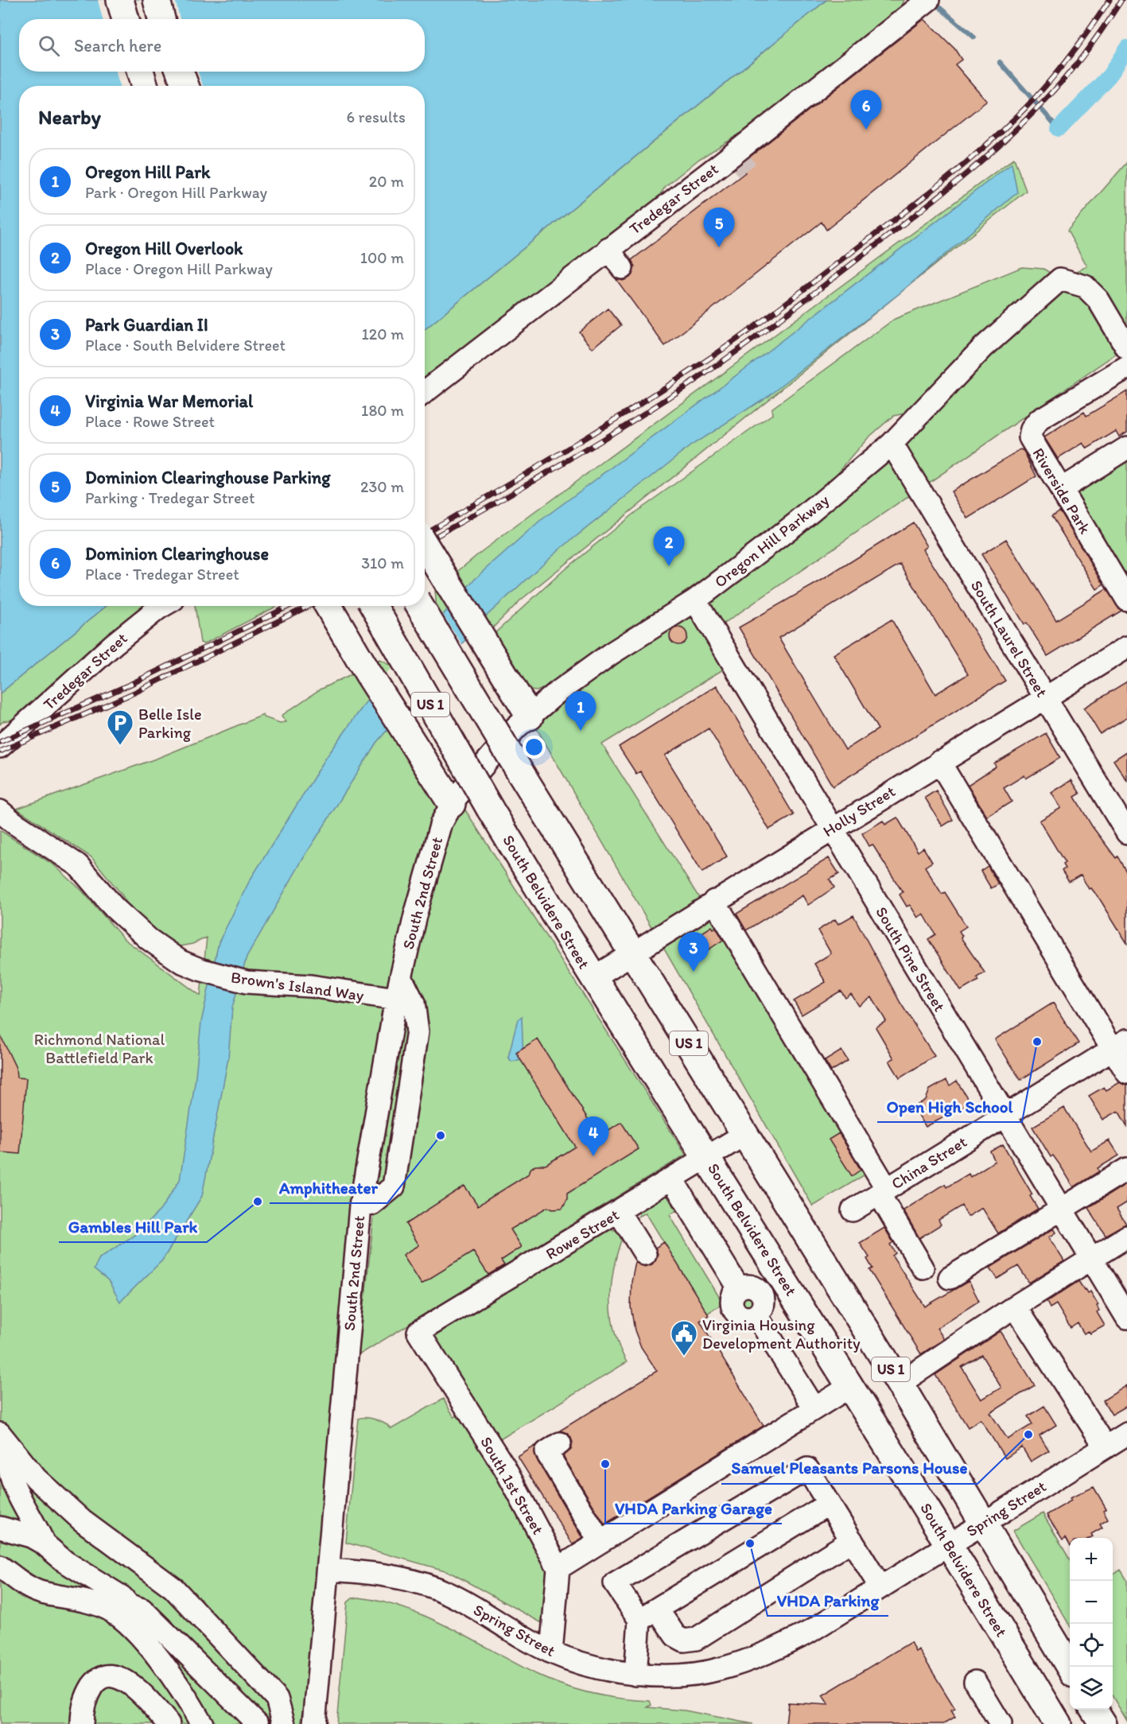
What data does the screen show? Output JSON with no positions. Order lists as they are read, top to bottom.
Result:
{
  "streets": {
    "main road": ["US 1", "South Belvidere Street"],
    "street": [
      "Tredegar Street",
      "Riverside Park",
      "Oregon Hill Parkway",
      "South Laurel Street",
      "Holly Street",
      "South 2nd Street",
      "South Pine Street",
      "Brown's Island Way",
      "China Street",
      "Rowe Street",
      "South 1st Street",
      "Spring Street"
    ]
  },
  "crossings": [
    ["Oregon Hill Parkway", "South Laurel Street"],
    ["Oregon Hill Parkway", "South 2nd Street"],
    ["Oregon Hill Parkway", "South Pine Street"],
    ["South Laurel Street", "Holly Street"],
    ["US 1", "Holly Street"],
    ["US 1", "Rowe Street"],
    ["US 1", "Spring Street"],
    ["Holly Street", "South Belvidere Street"],
    ["Holly Street", "South Pine Street"],
    ["South 2nd Street", "Brown's Island Way"],
    ["South 2nd Street", "Spring Street"],
    ["South Belvidere Street", "Rowe Street"],
    ["South Belvidere Street", "Spring Street"],
    ["South Pine Street", "China Street"],
    ["Rowe Street", "South 1st Street"]
  ],
  "parks": ["Richmond National Battlefield Park"],
  "places": {
    "parking": ["Belle Isle Parking"],
    "other": [
      "Open High School",
      "Amphitheater",
      "Gambles Hill Park",
      "Samuel Pleasants Parsons House",
      "VHDA Parking Garage",
      "VHDA Parking"
    ],
    "public building": ["Virginia Housing Development Authority"]
  },
  "page": {
    "search": "Search here",
    "heading": ["Nearby", "6 results"],
    "pins": [
      "6",
      "5",
      "2",
      "1",
      "3",
      "4"
    ],
    "list": [
      {
        "mark": "1",
        "name": "Oregon Hill Park",
        "note": "Park · Oregon Hill Parkway",
        "value": "20 m"
      },
      {
        "mark": "2",
        "name": "Oregon Hill Overlook",
        "note": "Place · Oregon Hill Parkway",
        "value": "100 m"
      },
      {
        "mark": "3",
        "name": "Park Guardian II",
        "note": "Place · South Belvidere Street",
        "value": "120 m"
      },
      {
        "mark": "4",
        "name": "Virginia War Memorial",
        "note": "Place · Rowe Street",
        "value": "180 m"
      },
      {
        "mark": "5",
        "name": "Dominion Clearinghouse Parking",
        "note": "Parking · Tredegar Street",
        "value": "230 m"
      },
      {
        "mark": "6",
        "name": "Dominion Clearinghouse",
        "note": "Place · Tredegar Street",
        "value": "310 m"
      }
    ],
    "map_buttons": ["+", "−"]
  }
}
